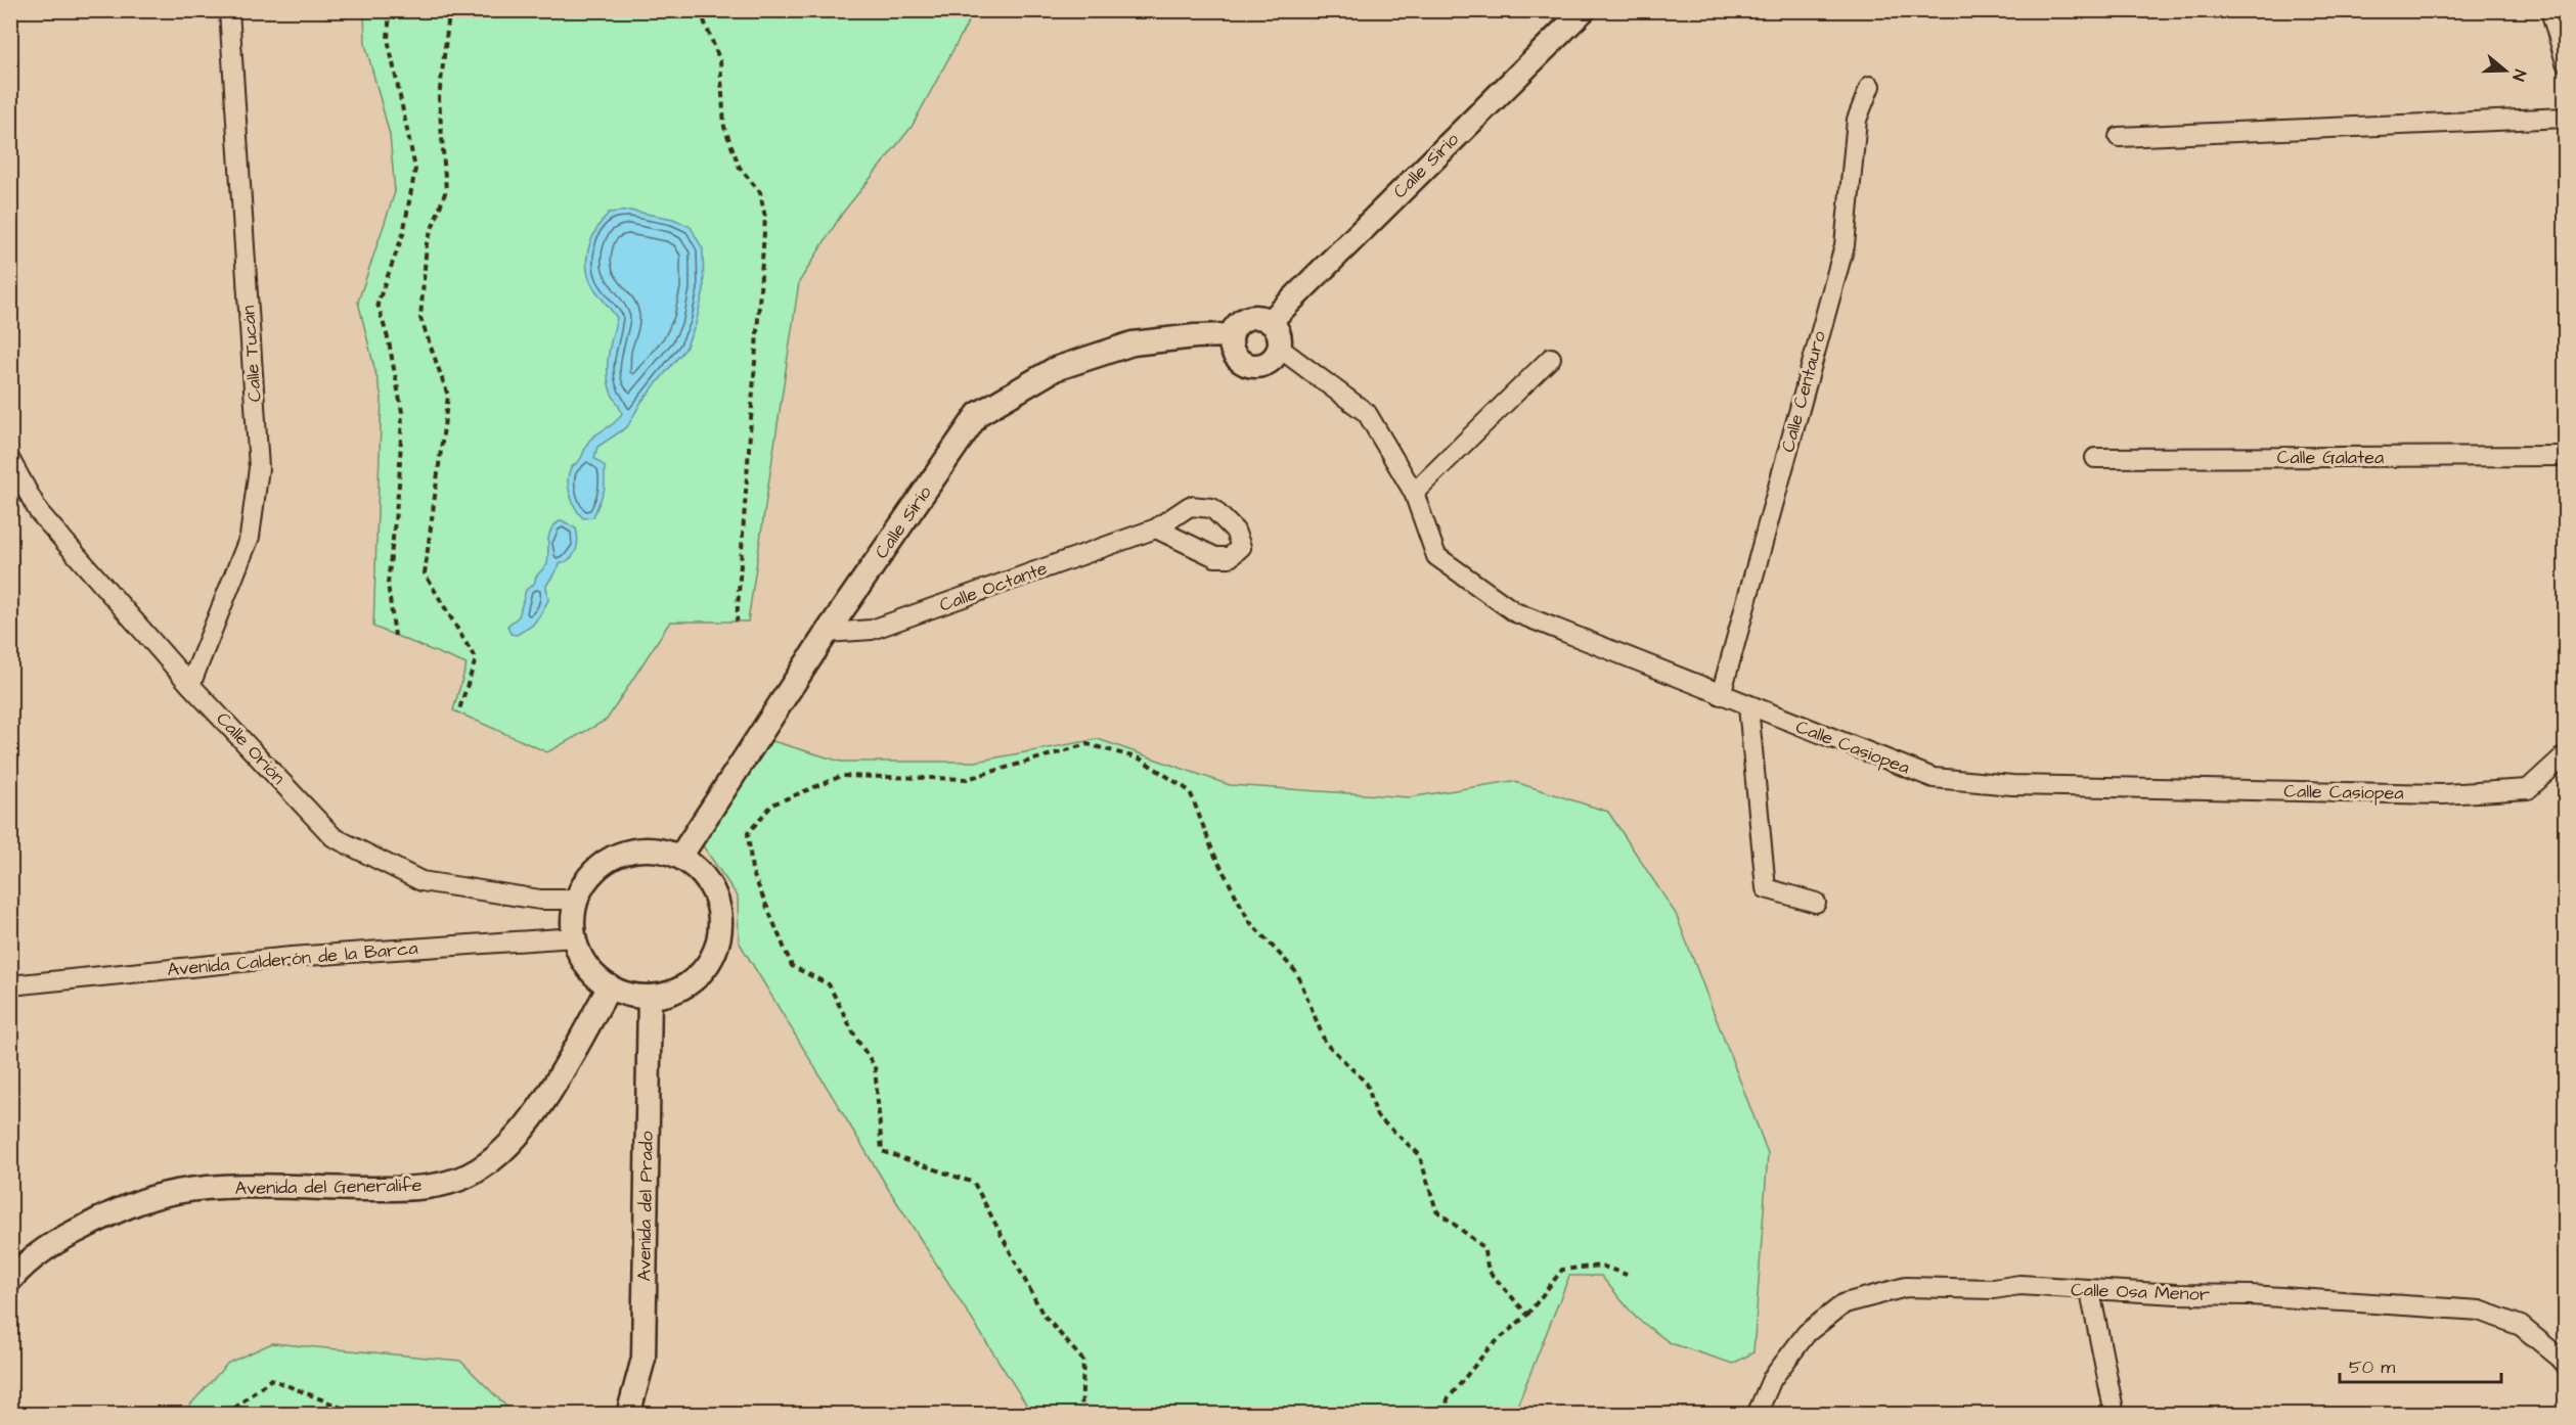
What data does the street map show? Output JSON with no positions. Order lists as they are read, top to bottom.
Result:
{
  "streets": {
    "street": [
      "Calle Sirio",
      "Calle Tucán",
      "Calle Centauro",
      "Calle Galatea",
      "Calle Octante",
      "Calle Casiopea",
      "Calle Orión",
      "Avenida Calderón de la Barca",
      "Avenida del Generalife",
      "Avenida del Prado",
      "Calle Osa Menor"
    ]
  },
  "crossings": [
    ["Calle Sirio", "Calle Octante"],
    ["Calle Sirio", "Calle Casiopea"],
    ["Calle Sirio", "Calle Orión"],
    ["Calle Sirio", "Avenida Calderón de la Barca"],
    ["Calle Sirio", "Avenida del Generalife"],
    ["Calle Sirio", "Avenida del Prado"],
    ["Calle Tucán", "Calle Orión"],
    ["Calle Centauro", "Calle Casiopea"],
    ["Calle Orión", "Avenida Calderón de la Barca"],
    ["Calle Orión", "Avenida del Generalife"],
    ["Calle Orión", "Avenida del Prado"],
    ["Avenida Calderón de la Barca", "Avenida del Generalife"],
    ["Avenida Calderón de la Barca", "Avenida del Prado"],
    ["Avenida del Generalife", "Avenida del Prado"]
  ],
  "scale_bar": "50 m",
  "north": "right"
}
